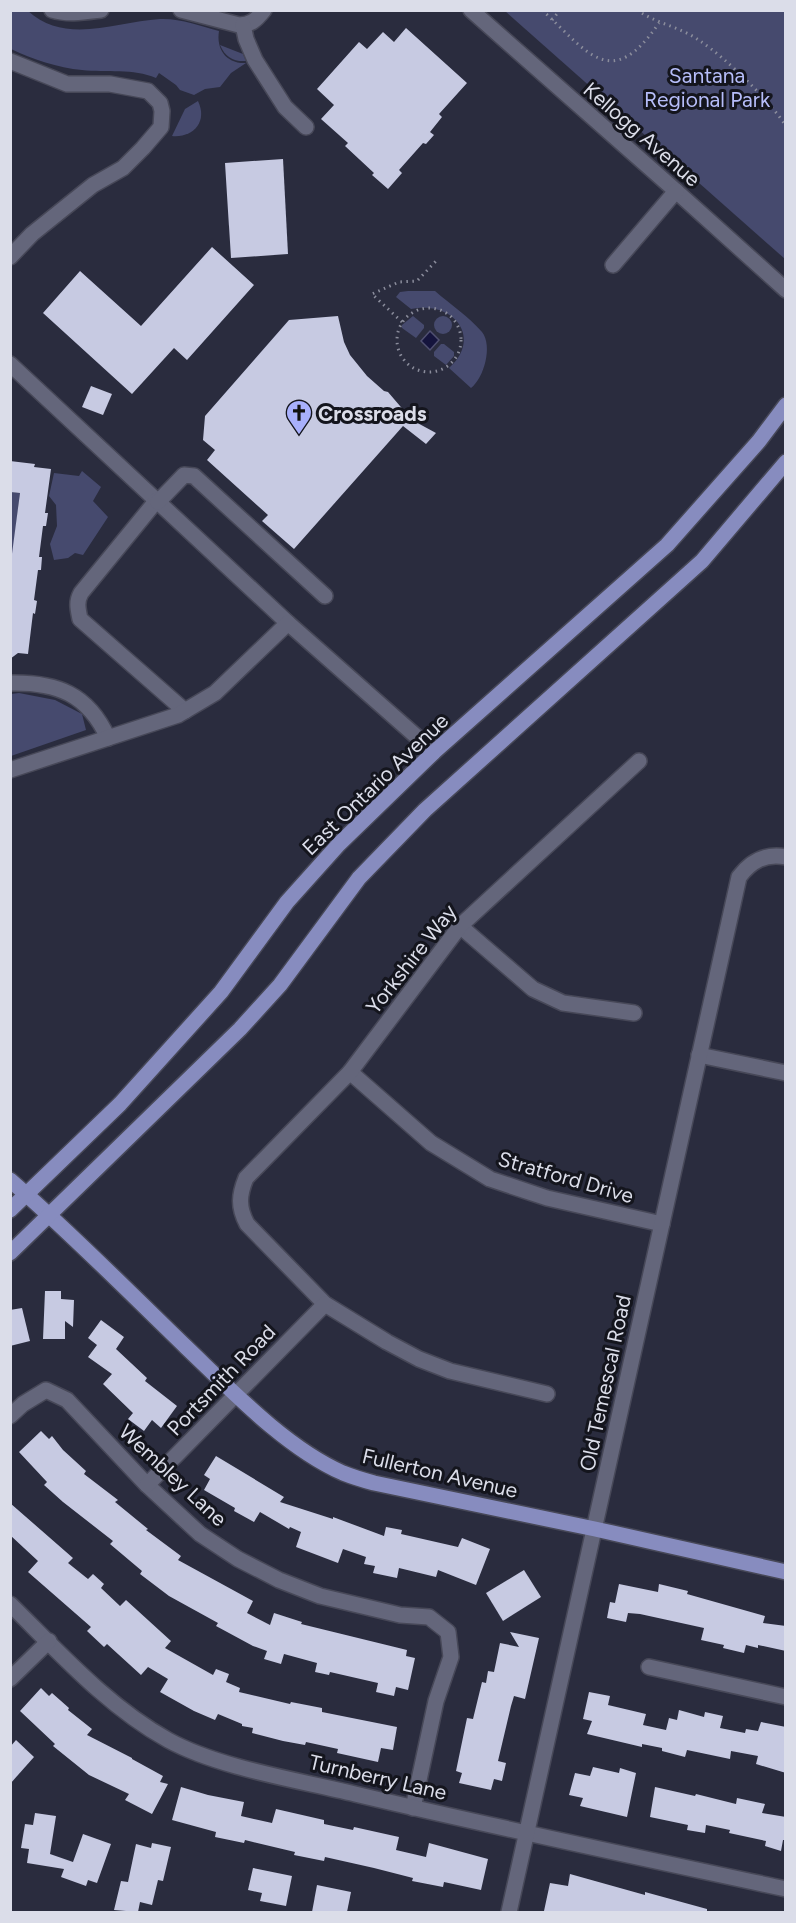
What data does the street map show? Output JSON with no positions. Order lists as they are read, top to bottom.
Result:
{
  "streets": {
    "main road": ["East Ontario Avenue", "Fullerton Avenue"],
    "street": [
      "Kellogg Avenue",
      "Yorkshire Way",
      "Stratford Drive",
      "Portsmith Road",
      "Old Temescal Road",
      "Wembley Lane",
      "Turnberry Lane"
    ]
  },
  "crossings": [
    ["East Ontario Avenue", "Fullerton Avenue"],
    ["Yorkshire Way", "Stratford Drive"],
    ["Yorkshire Way", "Portsmith Road"],
    ["Stratford Drive", "Old Temescal Road"],
    ["Portsmith Road", "Fullerton Avenue"],
    ["Portsmith Road", "Wembley Lane"],
    ["Old Temescal Road", "Fullerton Avenue"],
    ["Old Temescal Road", "Turnberry Lane"],
    ["Wembley Lane", "Turnberry Lane"]
  ],
  "parks": ["Santana Regional Park"],
  "places": {
    "church": ["Crossroads"]
  }
}
